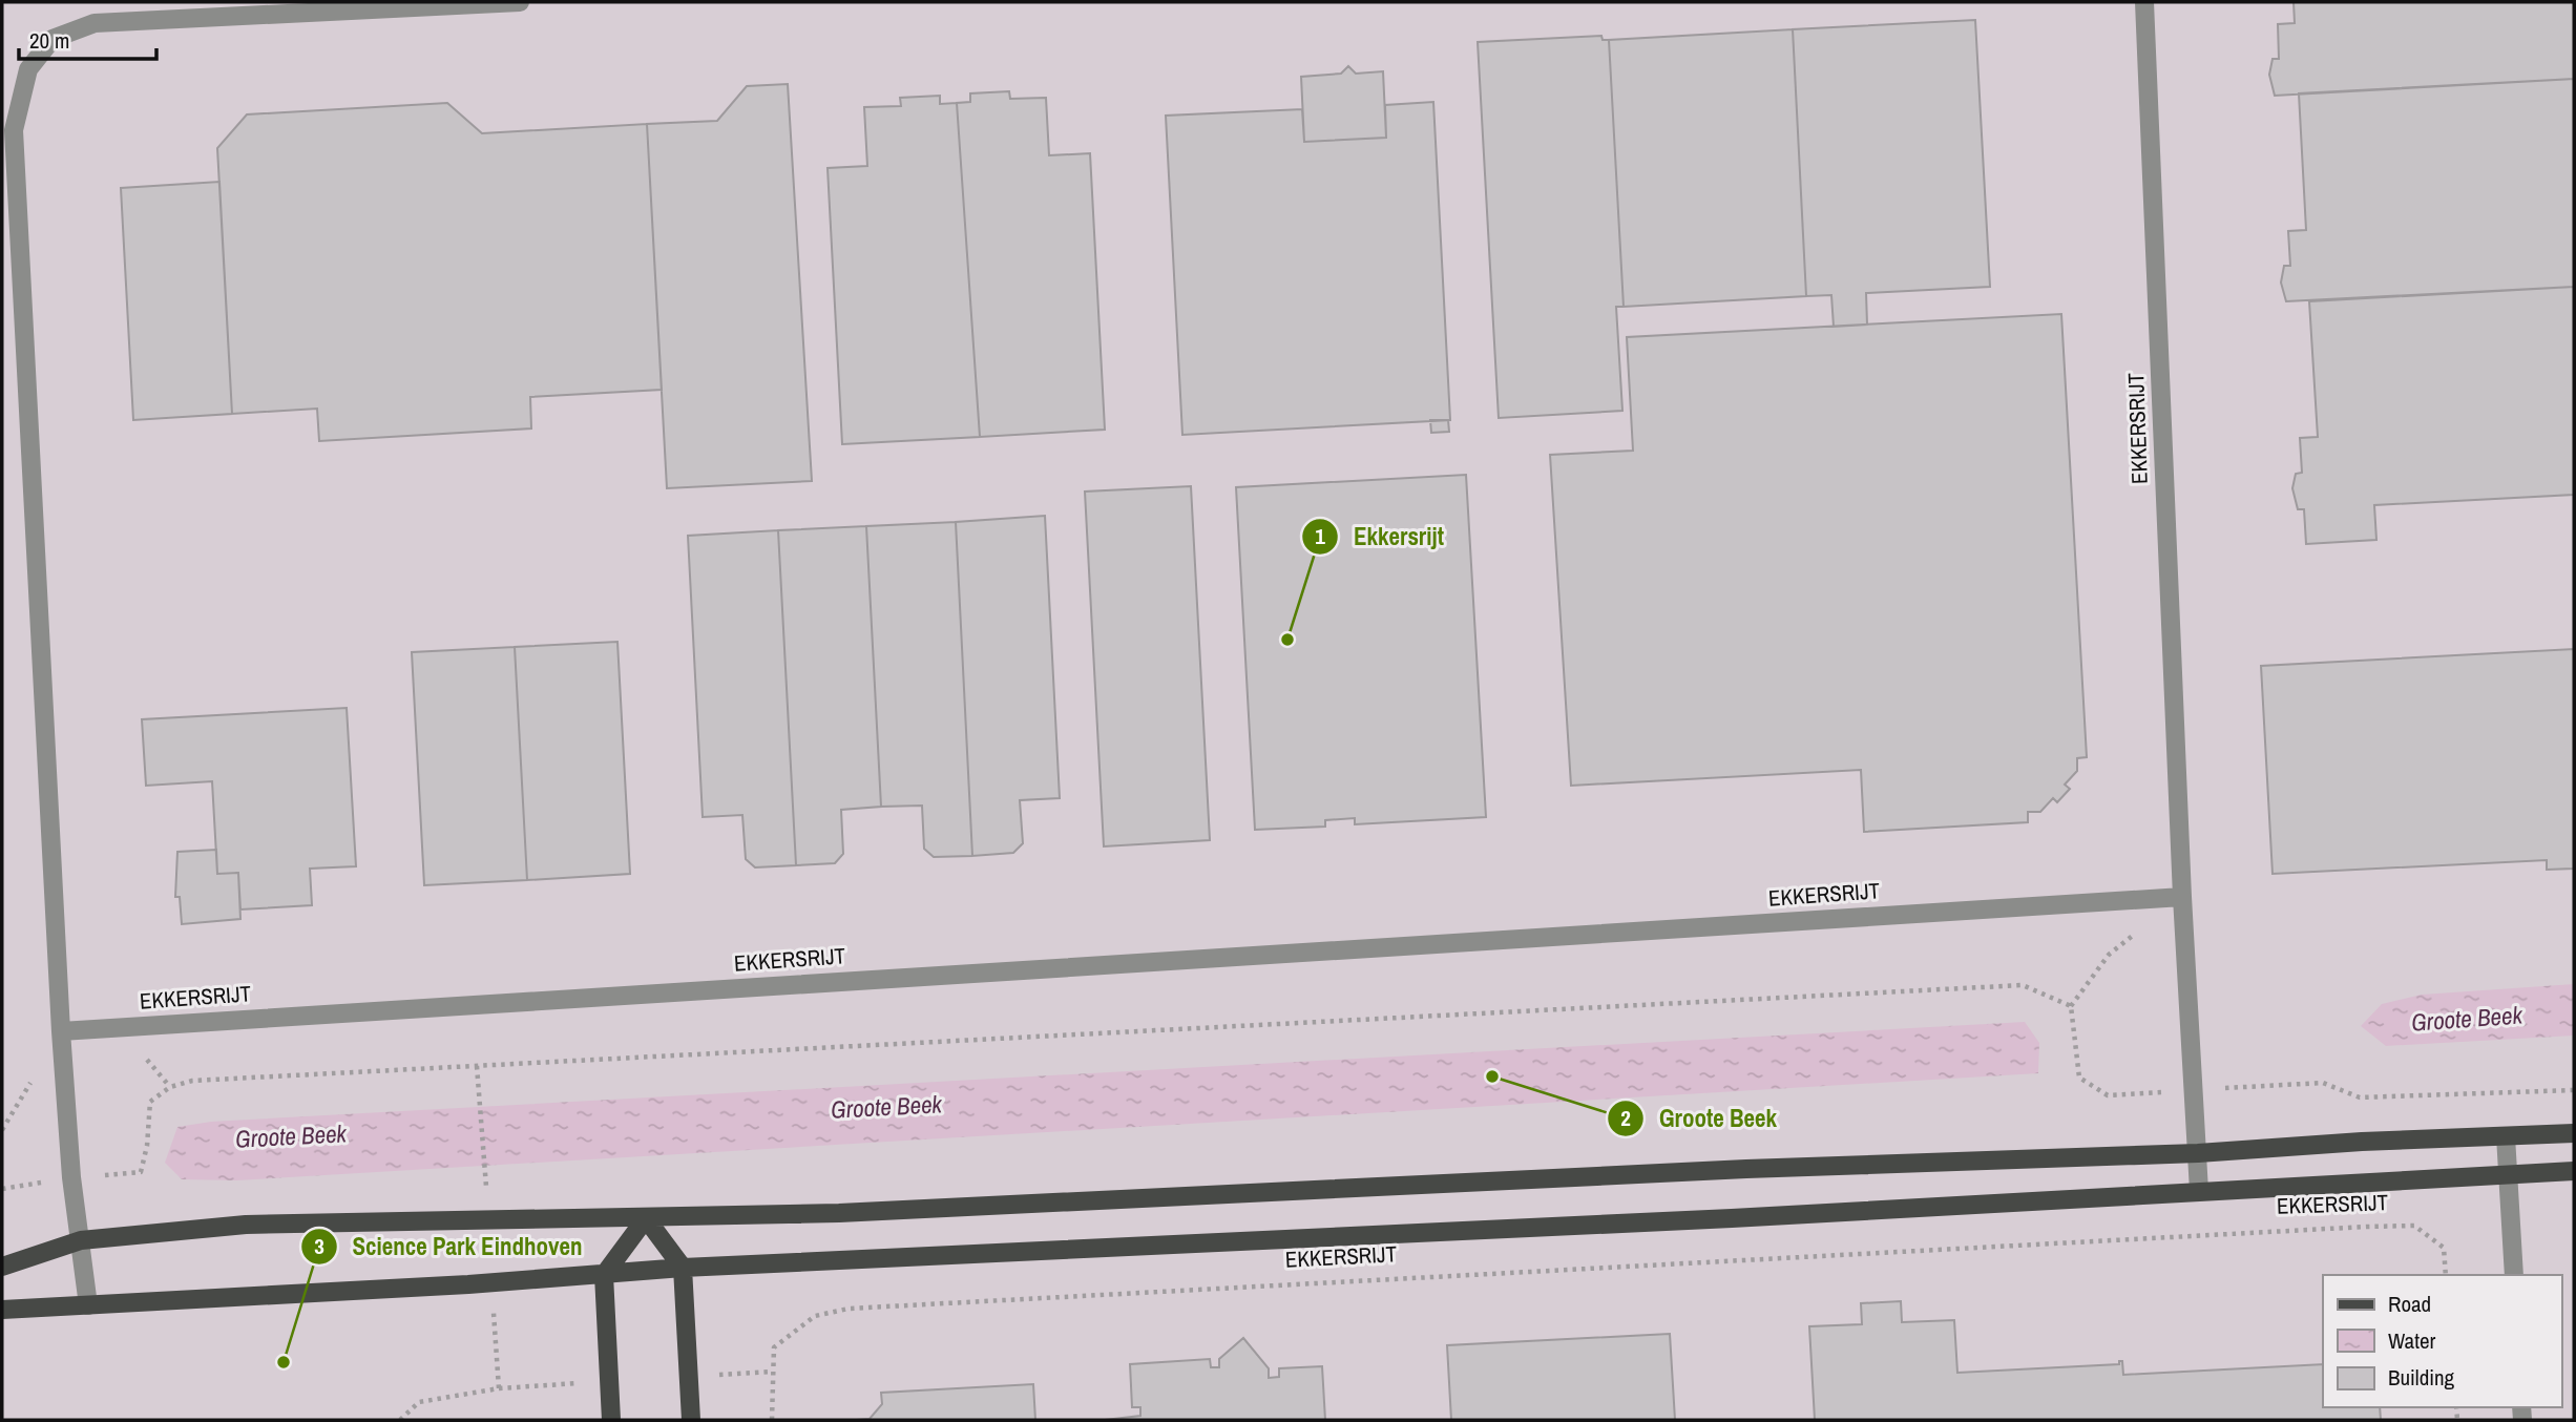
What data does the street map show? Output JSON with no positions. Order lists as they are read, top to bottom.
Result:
{
  "streets": {
    "main road": ["EKKERSRIJT"]
  },
  "water": ["Groote Beek"],
  "places": ["Ekkersrijt", "Groote Beek", "Science Park Eindhoven"],
  "legend": ["Road", "Water", "Building"],
  "scale_bar": "20 m"
}
